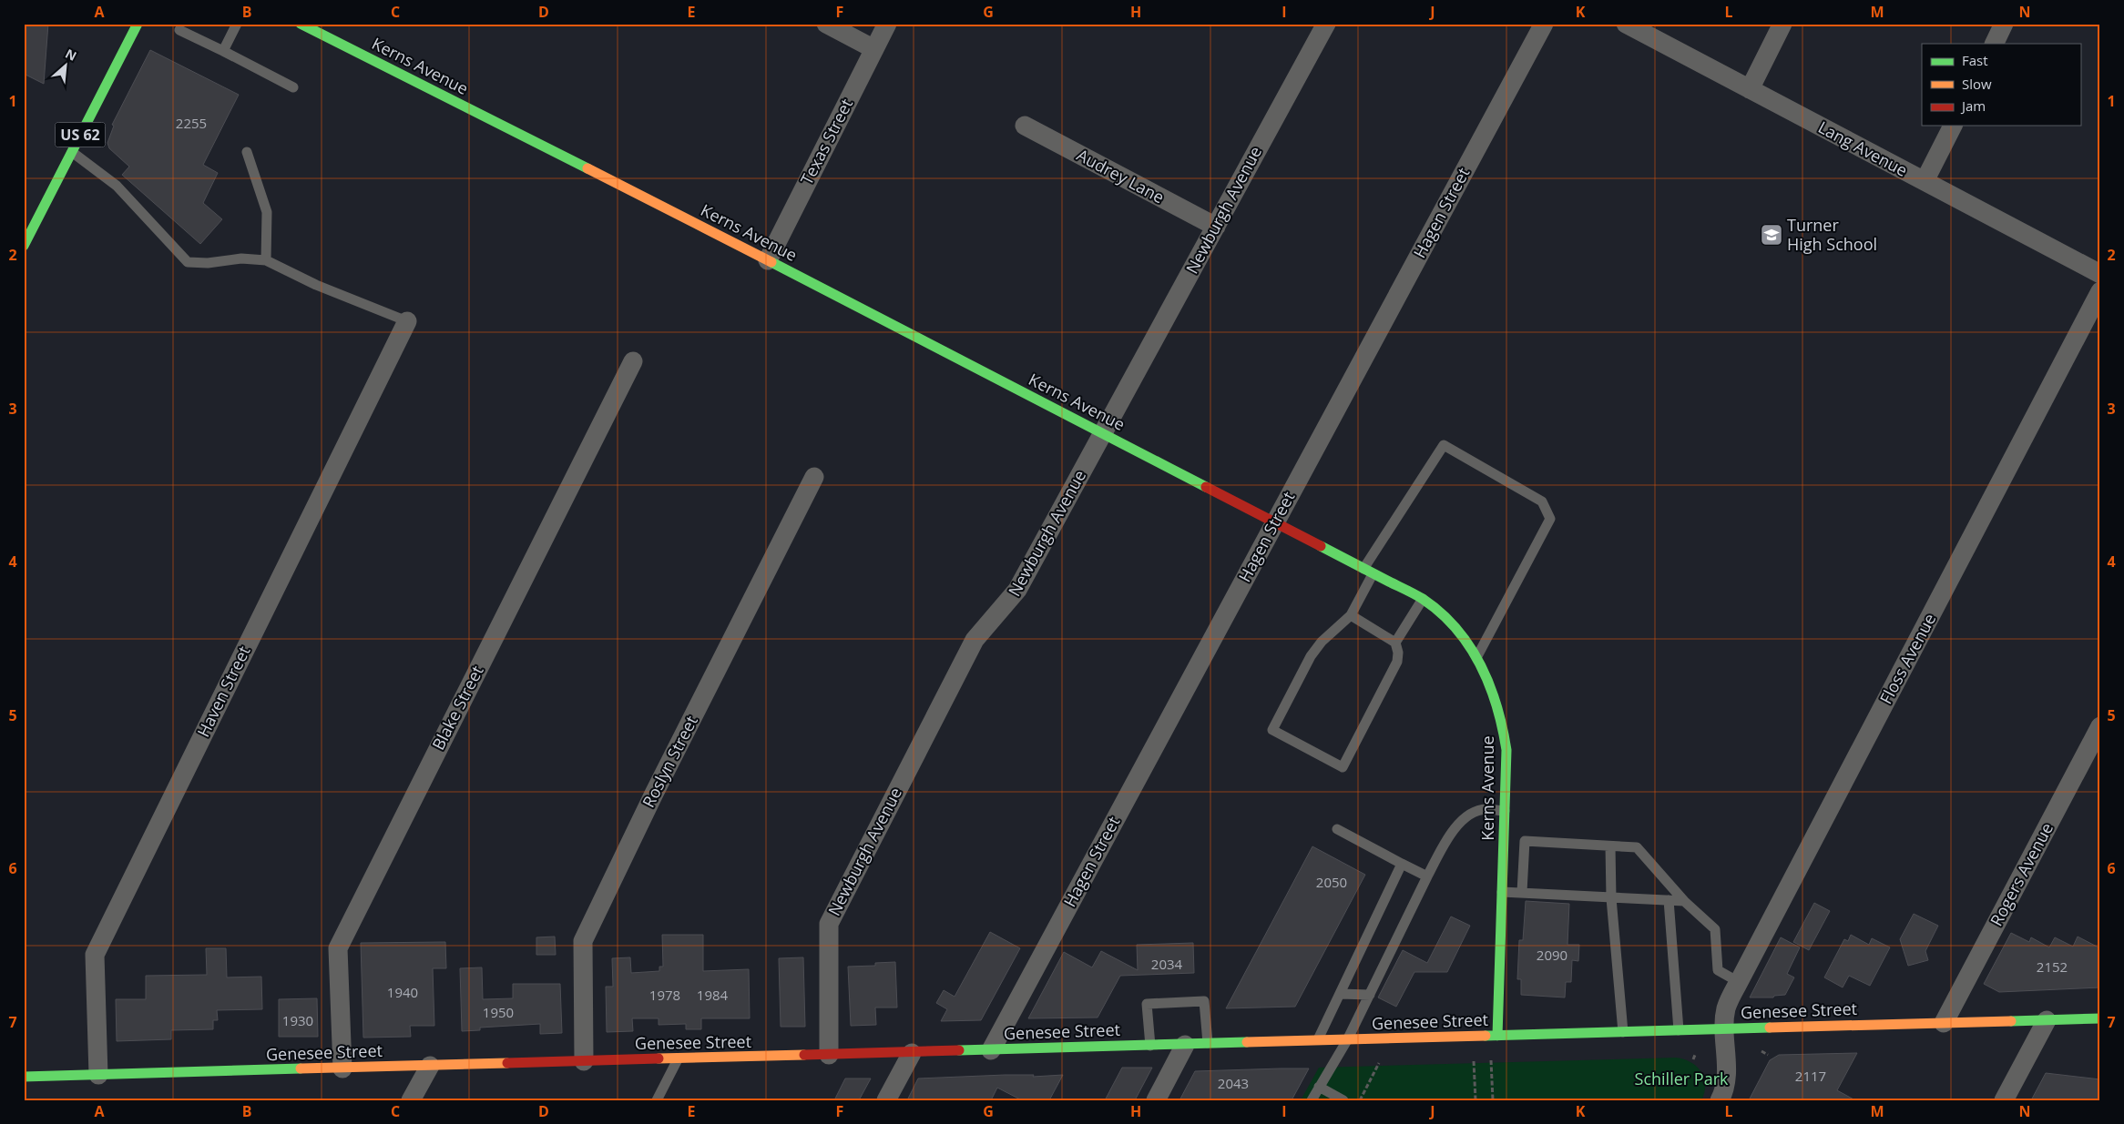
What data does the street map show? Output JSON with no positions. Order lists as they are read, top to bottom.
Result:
{
  "streets": {
    "main road": ["Kerns Avenue", "US 62", "Genesee Street"],
    "street": [
      "Texas Street",
      "Lang Avenue",
      "Audrey Lane",
      "Newburgh Avenue",
      "Hagen Street",
      "Floss Avenue",
      "Haven Street",
      "Blake Street",
      "Roslyn Street",
      "Rogers Avenue"
    ]
  },
  "crossings": [
    ["Kerns Avenue", "Texas Street"],
    ["Kerns Avenue", "Newburgh Avenue"],
    ["Kerns Avenue", "Hagen Street"],
    ["Kerns Avenue", "Genesee Street"],
    ["Audrey Lane", "Newburgh Avenue"],
    ["Newburgh Avenue", "Genesee Street"],
    ["Hagen Street", "Genesee Street"],
    ["Floss Avenue", "Genesee Street"],
    ["Haven Street", "Genesee Street"],
    ["Blake Street", "Genesee Street"],
    ["Roslyn Street", "Genesee Street"],
    ["Rogers Avenue", "Genesee Street"]
  ],
  "parks": ["Schiller Park"],
  "places": {
    "school or university": ["Turner High School"]
  },
  "house_numbers": [
    "2255",
    "2050",
    "2090",
    "2034",
    "2152",
    "1940",
    "1978",
    "1984",
    "1950",
    "1930",
    "2117",
    "2043"
  ],
  "legend": ["Fast", "Slow", "Jam"],
  "north": "top right",
  "grid": {
    "columns": [
      "A",
      "B",
      "C",
      "D",
      "E",
      "F",
      "G",
      "H",
      "I",
      "J",
      "K",
      "L",
      "M",
      "N"
    ],
    "rows": [
      "1",
      "2",
      "3",
      "4",
      "5",
      "6",
      "7"
    ]
  }
}
